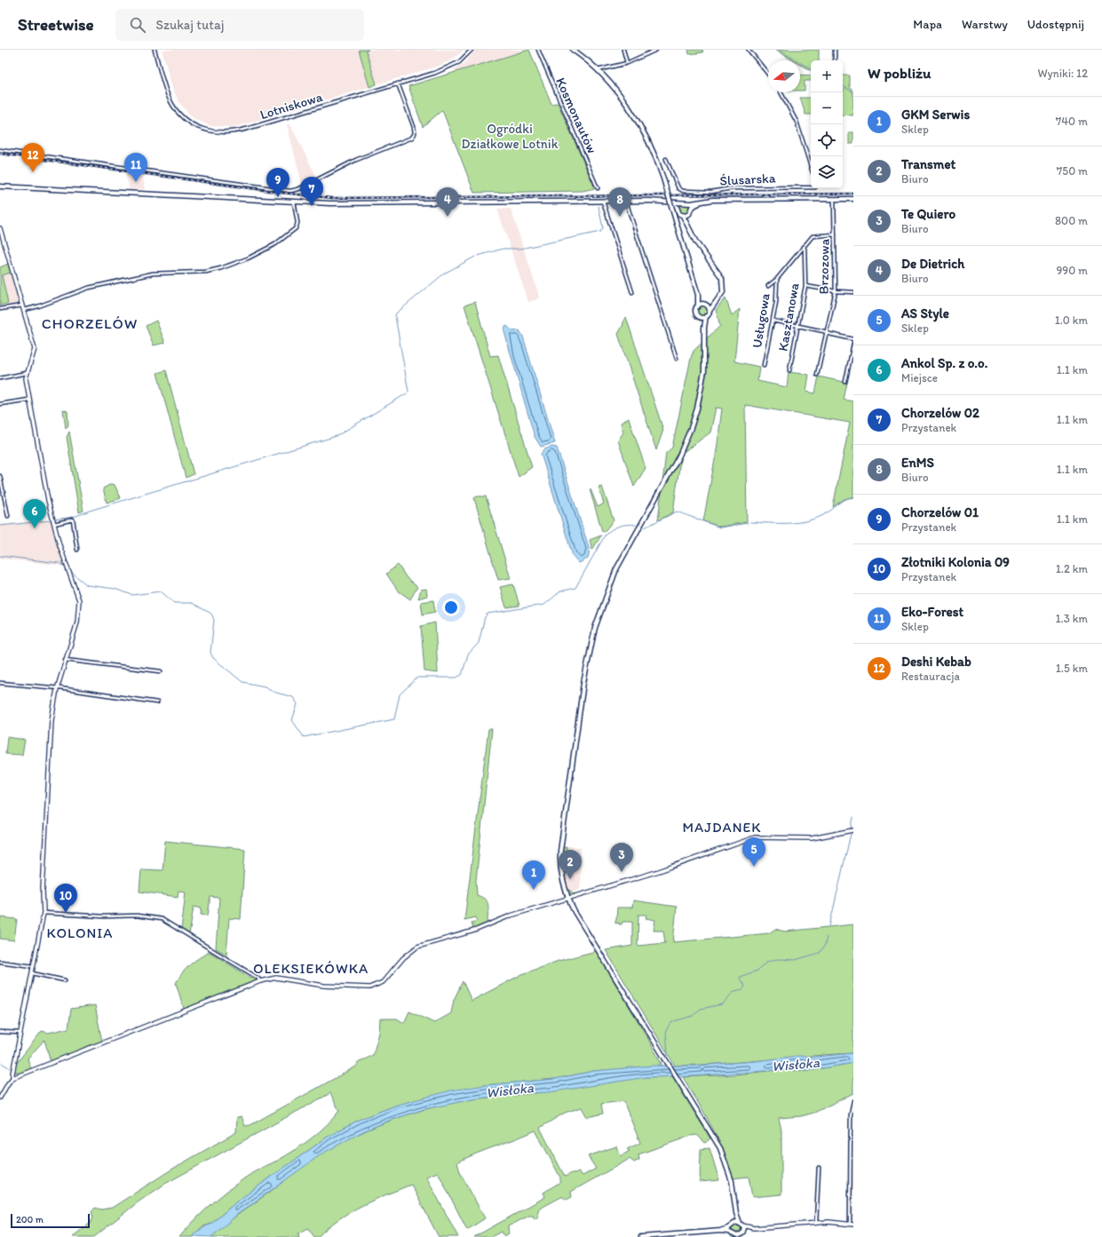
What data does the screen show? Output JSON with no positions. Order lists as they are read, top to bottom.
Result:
{
  "streets": {
    "street": [
      "Lotniskowa",
      "Kosmonautów",
      "Ślusarska",
      "Brzozowa",
      "Kasztanowa",
      "Usługowa"
    ]
  },
  "districts": [
    "CHORZELÓW",
    "MAJDANEK",
    "KOLONIA",
    "OLEKSIEKÓWKA"
  ],
  "water": ["Wisłoka"],
  "parks": ["Ogródki Działkowe Lotnik"],
  "scale_bar": "200 m",
  "north": "left",
  "page": {
    "header": "Streetwise",
    "search": "Szukaj tutaj",
    "nav": ["Mapa", "Warstwy", "Udostępnij"],
    "heading": ["W pobliżu", "Wyniki: 12"],
    "map_buttons": ["+", "−"],
    "list": [
      {
        "mark": "1",
        "name": "GKM Serwis",
        "note": "Sklep",
        "value": "740 m"
      },
      {
        "mark": "2",
        "name": "Transmet",
        "note": "Biuro",
        "value": "750 m"
      },
      {
        "mark": "3",
        "name": "Te Quiero",
        "note": "Biuro",
        "value": "800 m"
      },
      {
        "mark": "4",
        "name": "De Dietrich",
        "note": "Biuro",
        "value": "990 m"
      },
      {
        "mark": "5",
        "name": "AS Style",
        "note": "Sklep",
        "value": "1.0 km"
      },
      {
        "mark": "6",
        "name": "Ankol Sp. z o.o.",
        "note": "Miejsce",
        "value": "1.1 km"
      },
      {
        "mark": "7",
        "name": "Chorzelów 02",
        "note": "Przystanek",
        "value": "1.1 km"
      },
      {
        "mark": "8",
        "name": "EnMS",
        "note": "Biuro",
        "value": "1.1 km"
      },
      {
        "mark": "9",
        "name": "Chorzelów 01",
        "note": "Przystanek",
        "value": "1.1 km"
      },
      {
        "mark": "10",
        "name": "Złotniki Kolonia 09",
        "note": "Przystanek",
        "value": "1.2 km"
      },
      {
        "mark": "11",
        "name": "Eko-Forest",
        "note": "Sklep",
        "value": "1.3 km"
      },
      {
        "mark": "12",
        "name": "Deshi Kebab",
        "note": "Restauracja",
        "value": "1.5 km"
      }
    ],
    "pins": [
      "12",
      "11",
      "9",
      "7",
      "4",
      "8",
      "6",
      "5",
      "3",
      "2",
      "1",
      "10"
    ],
    "scale": "200 m"
  }
}
